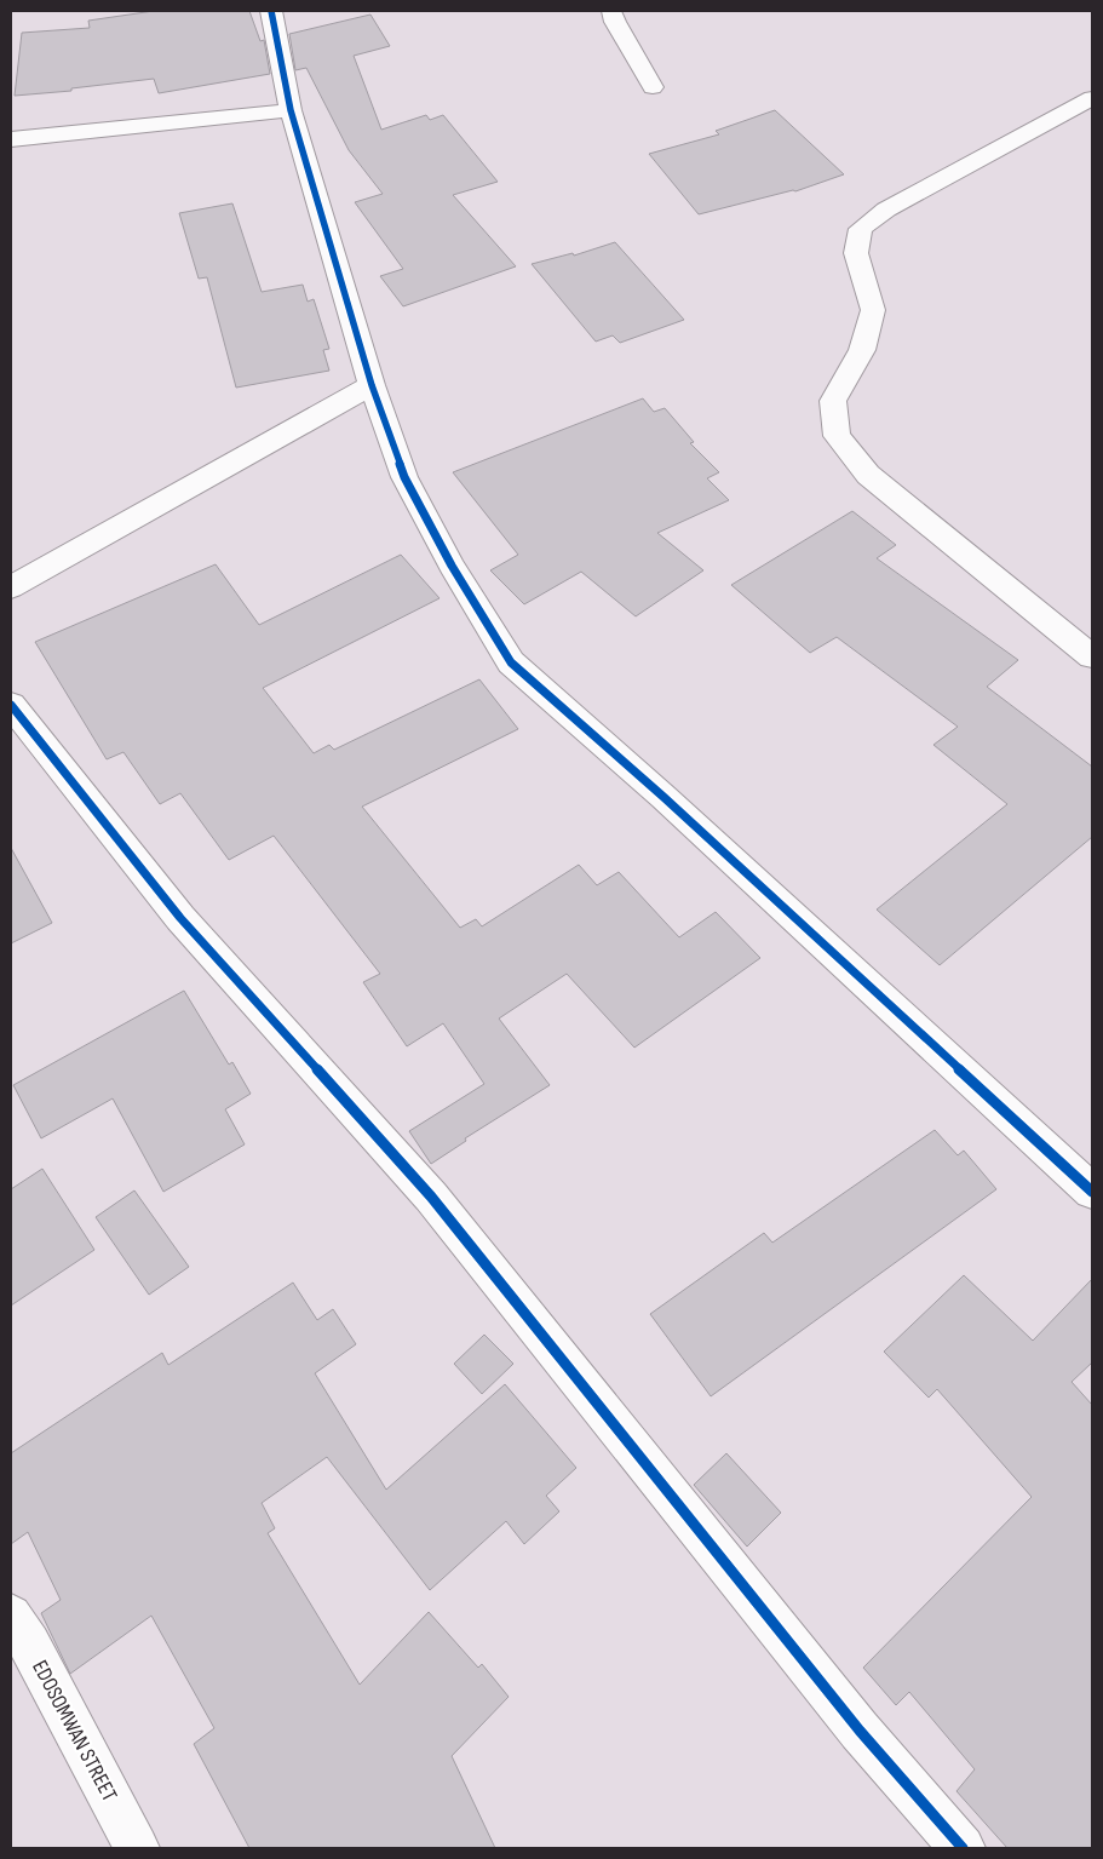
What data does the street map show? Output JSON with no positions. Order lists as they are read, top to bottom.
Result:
{
  "streets": {
    "street": ["EDOSOMWAN STREET"]
  }
}
